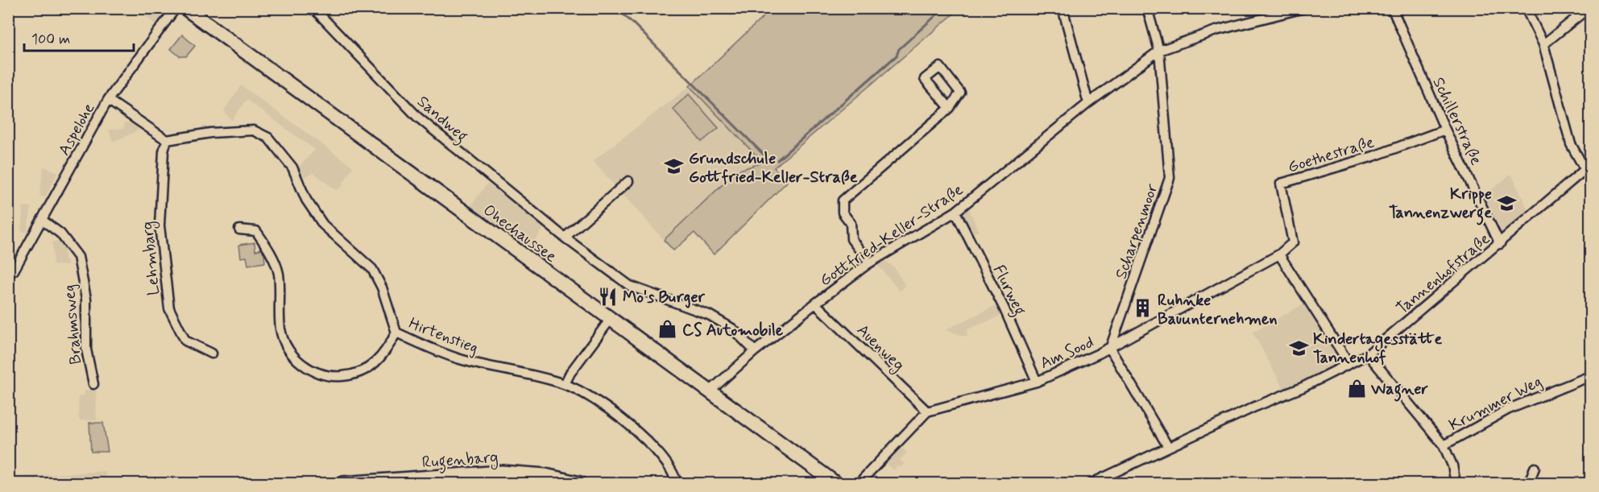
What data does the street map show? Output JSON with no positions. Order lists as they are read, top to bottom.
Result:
{
  "streets": {
    "main road": ["Ohechaussee"],
    "street": [
      "Sandweg",
      "Schillerstraße",
      "Aspelohe",
      "Goethestraße",
      "Scharpenmoor",
      "Gottfried-Keller-Straße",
      "Lehmbarg",
      "Tannenhofstraße",
      "Flurweg",
      "Brahmsweg",
      "Hirtenstieg",
      "Auenweg",
      "Am Sood",
      "Krummer Weg",
      "Rugenbarg"
    ]
  },
  "crossings": [
    ["Sandweg", "Gottfried-Keller-Straße"],
    ["Schillerstraße", "Goethestraße"],
    ["Schillerstraße", "Tannenhofstraße"],
    ["Aspelohe", "Brahmsweg"],
    ["Goethestraße", "Am Sood"],
    ["Scharpenmoor", "Gottfried-Keller-Straße"],
    ["Scharpenmoor", "Am Sood"],
    ["Ohechaussee", "Gottfried-Keller-Straße"],
    ["Gottfried-Keller-Straße", "Flurweg"],
    ["Gottfried-Keller-Straße", "Auenweg"],
    ["Lehmbarg", "Hirtenstieg"],
    ["Tannenhofstraße", "Krummer Weg"],
    ["Flurweg", "Am Sood"],
    ["Auenweg", "Am Sood"]
  ],
  "places": {
    "school or university": ["Grundschule Gottfried-Keller-Straße", "Krippe Tannenzwerge", "Kindertagesstätte Tannenhof"],
    "restaurant": ["Mo's Burger"],
    "building": ["Ruhnke Bauunternehmen"],
    "shop": ["CS Automobile", "Wagner"]
  },
  "scale_bar": "100 m"
}
